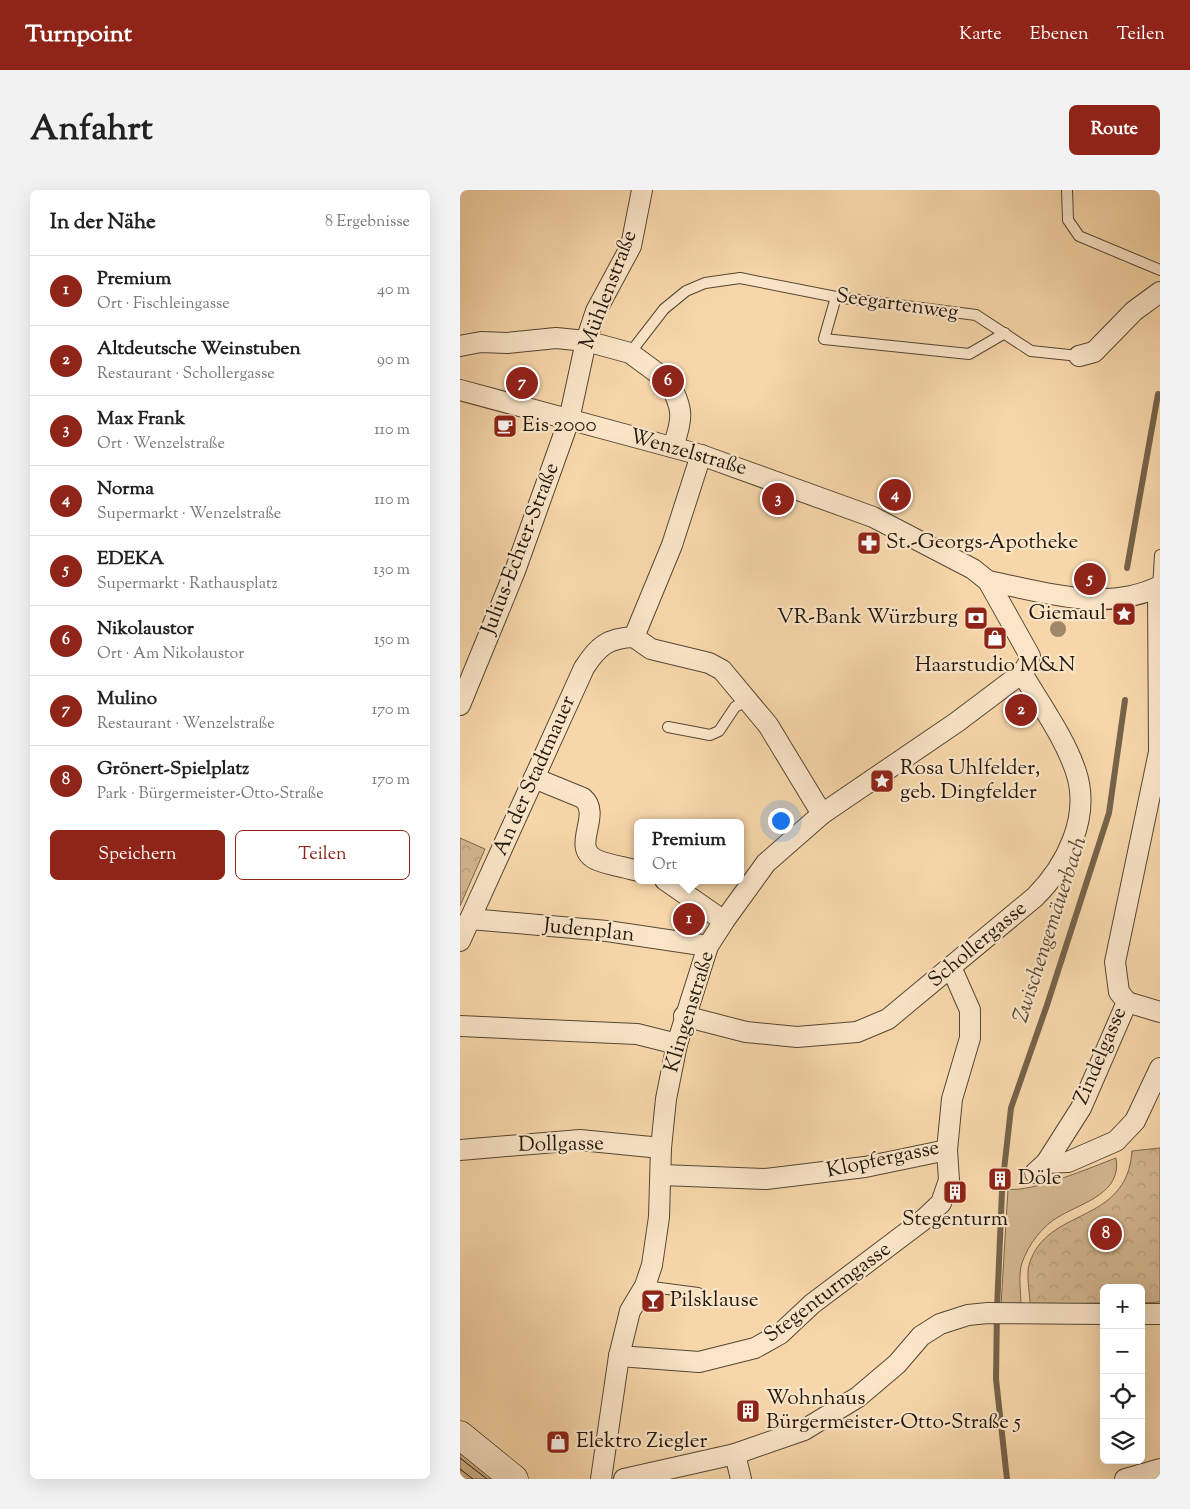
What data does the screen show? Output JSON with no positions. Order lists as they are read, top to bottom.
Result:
{
  "streets": {
    "street": [
      "Mühlenstraße",
      "Seegartenweg",
      "Wenzelstraße",
      "Julius-Echter-Straße",
      "An der Stadtmauer",
      "Judenplan",
      "Schollergasse",
      "Klingenstraße",
      "Zindelgasse",
      "Dollgasse",
      "Klopfergasse",
      "Stegenturmgasse"
    ]
  },
  "crossings": [
    ["Mühlenstraße", "Wenzelstraße"],
    ["Mühlenstraße", "Julius-Echter-Straße"],
    ["Wenzelstraße", "Julius-Echter-Straße"],
    ["Wenzelstraße", "Schollergasse"],
    ["An der Stadtmauer", "Judenplan"],
    ["Judenplan", "Klingenstraße"],
    ["Schollergasse", "Klingenstraße"],
    ["Schollergasse", "Klopfergasse"],
    ["Klingenstraße", "Dollgasse"],
    ["Klingenstraße", "Klopfergasse"],
    ["Klingenstraße", "Stegenturmgasse"],
    ["Klopfergasse", "Stegenturmgasse"]
  ],
  "water": ["Zwischengemäuerbach"],
  "places": {
    "cafe": ["Eis 2000"],
    "pharmacy": ["St.-Georgs-Apotheke"],
    "place": ["Giemaul", "Rosa Uhlfelder, geb. Dingfelder"],
    "bank": ["VR-Bank Würzburg"],
    "shop": ["Haarstudio M&N", "Elektro Ziegler"],
    "building": ["Döle", "Stegenturm", "Wohnhaus Bürgermeister-Otto-Straße 5"],
    "bar": ["Pilsklause"]
  },
  "page": {
    "header": "Turnpoint",
    "nav": ["Karte", "Ebenen", "Teilen"],
    "title": "Anfahrt",
    "buttons": [
      "Route",
      ["Speichern", "Teilen"]
    ],
    "heading": ["In der Nähe", "8 Ergebnisse"],
    "list": [
      {
        "mark": "1",
        "name": "Premium",
        "note": "Ort · Fischleingasse",
        "value": "40 m"
      },
      {
        "mark": "2",
        "name": "Altdeutsche Weinstuben",
        "note": "Restaurant · Schollergasse",
        "value": "90 m"
      },
      {
        "mark": "3",
        "name": "Max Frank",
        "note": "Ort · Wenzelstraße",
        "value": "110 m"
      },
      {
        "mark": "4",
        "name": "Norma",
        "note": "Supermarkt · Wenzelstraße",
        "value": "110 m"
      },
      {
        "mark": "5",
        "name": "EDEKA",
        "note": "Supermarkt · Rathausplatz",
        "value": "130 m"
      },
      {
        "mark": "6",
        "name": "Nikolaustor",
        "note": "Ort · Am Nikolaustor",
        "value": "150 m"
      },
      {
        "mark": "7",
        "name": "Mulino",
        "note": "Restaurant · Wenzelstraße",
        "value": "170 m"
      },
      {
        "mark": "8",
        "name": "Grönert-Spielplatz",
        "note": "Park · Bürgermeister-Otto-Straße",
        "value": "170 m"
      }
    ],
    "pins": [
      "6",
      "7",
      "4",
      "3",
      "5",
      "2",
      "1",
      "8"
    ],
    "popup": ["Premium", "Ort"],
    "map_buttons": ["+", "−"]
  }
}
